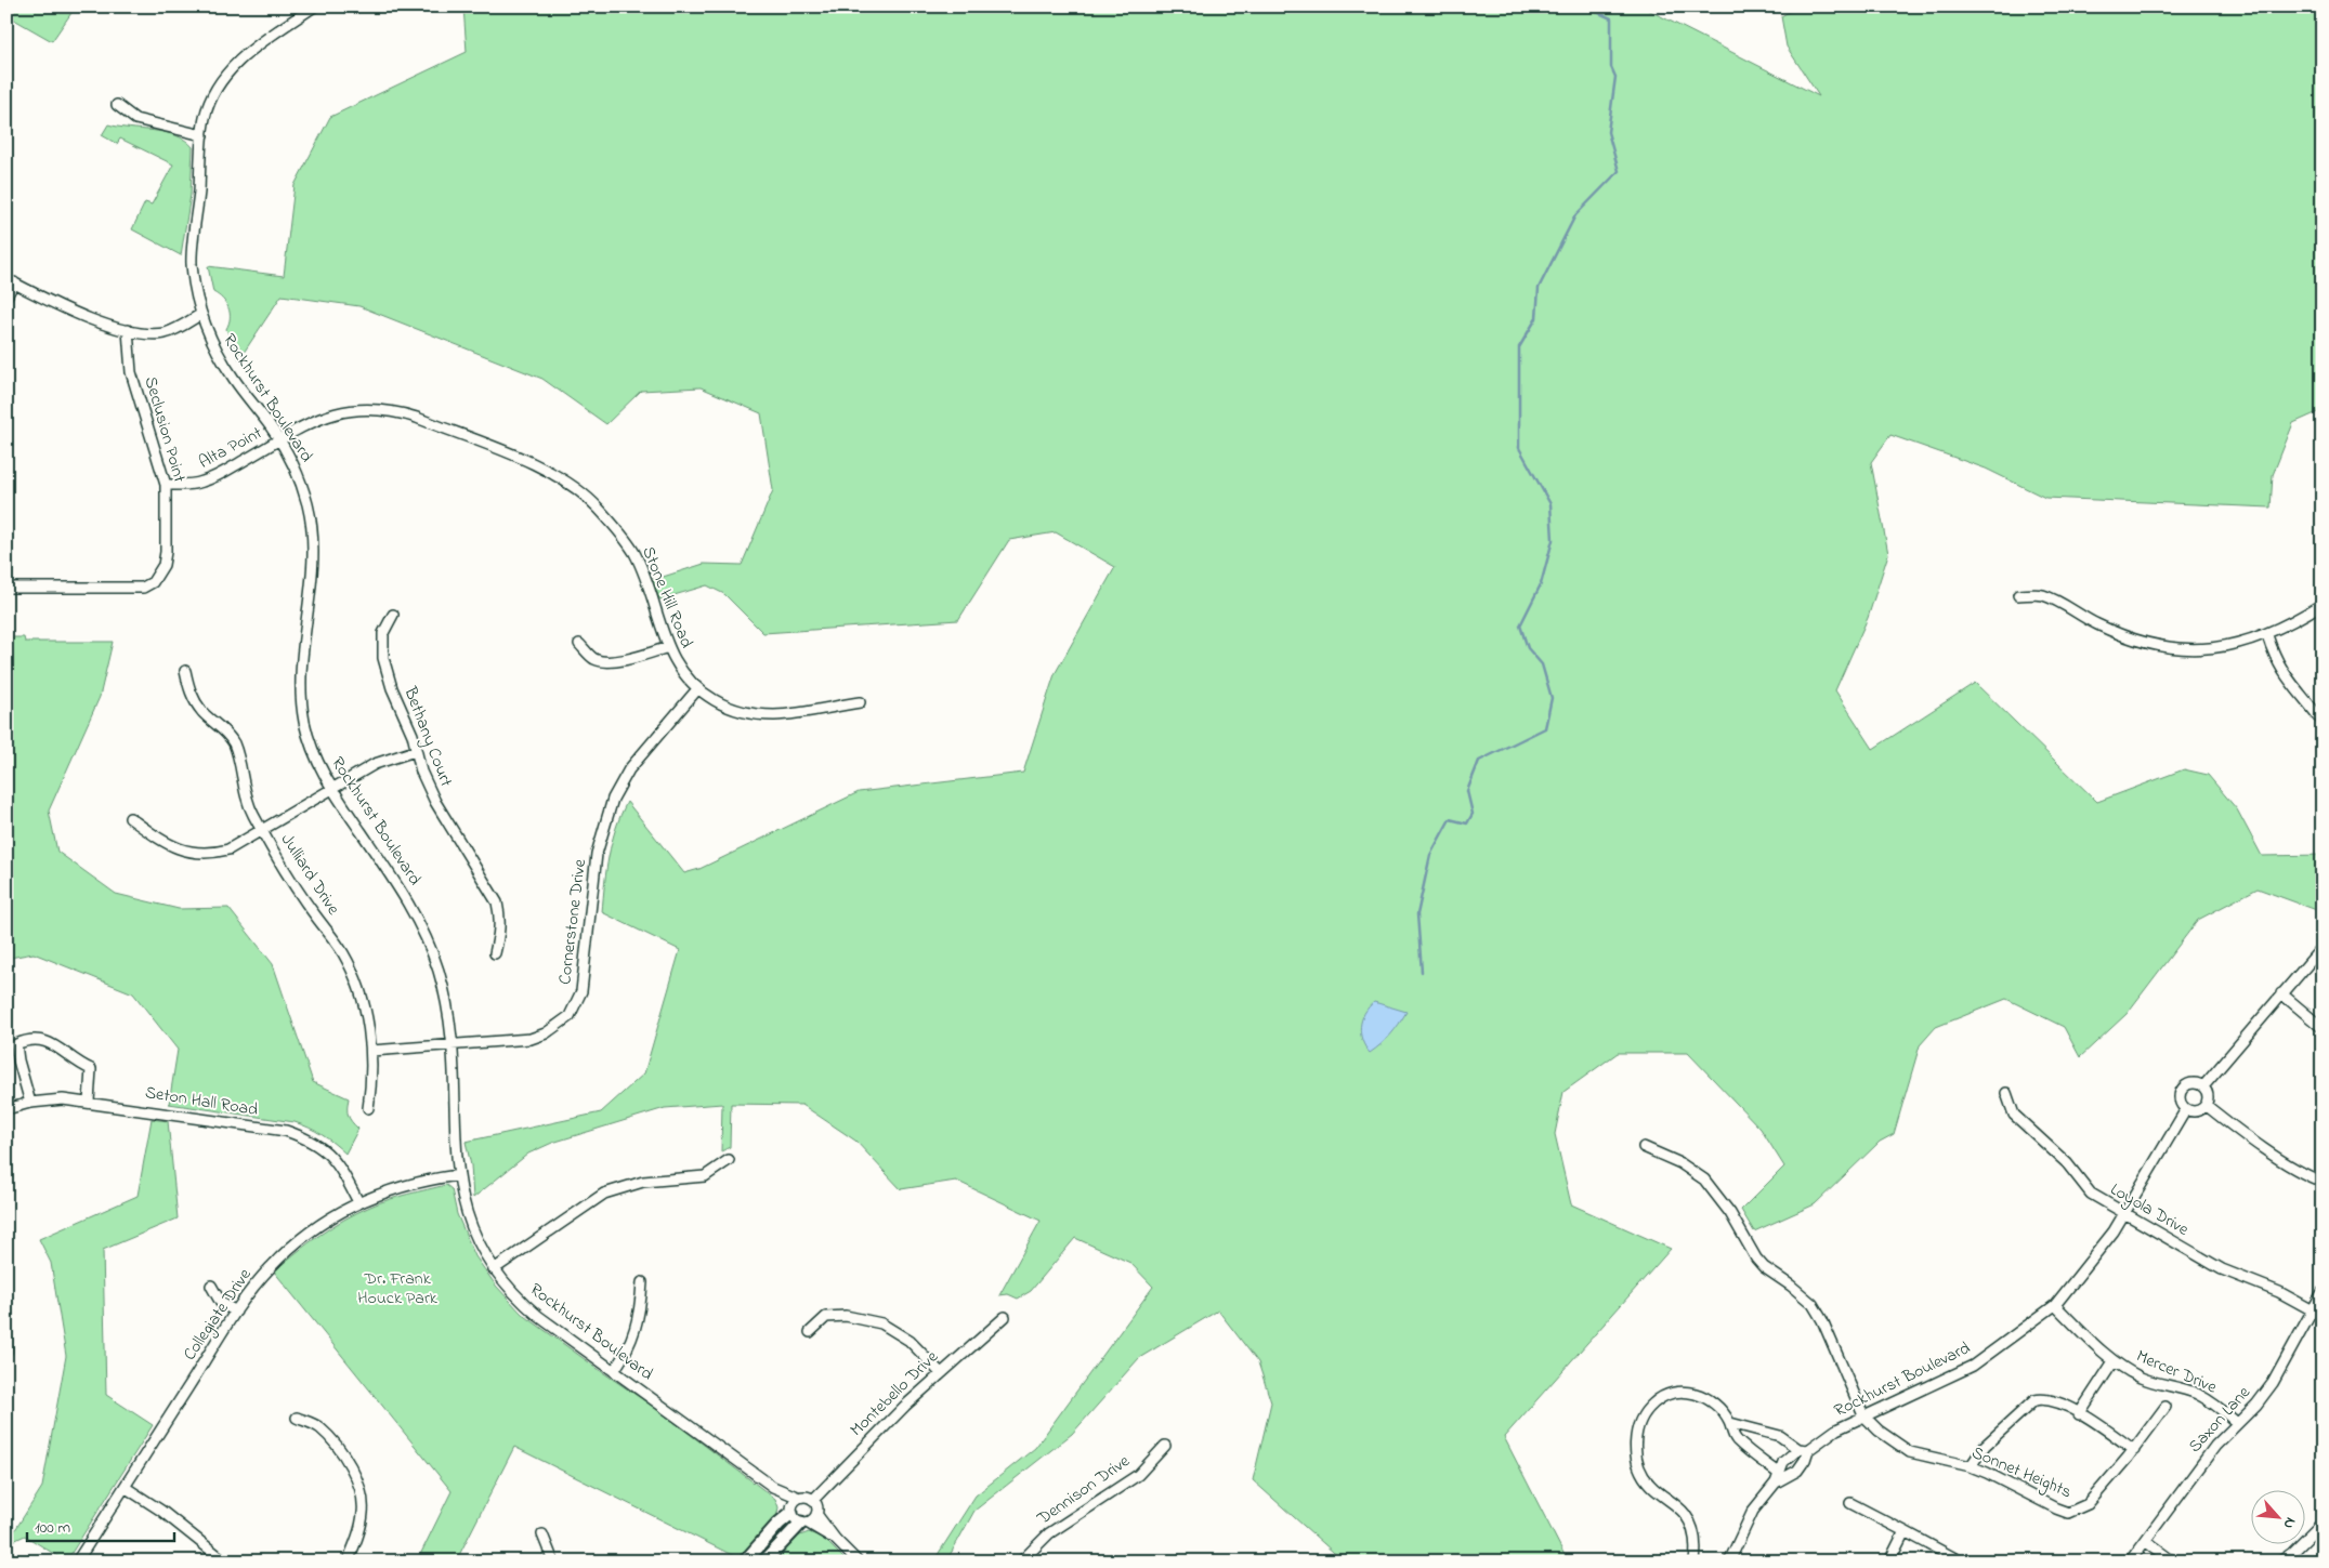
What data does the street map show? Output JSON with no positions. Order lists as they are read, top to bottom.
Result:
{
  "streets": {
    "street": [
      "Rockhurst Boulevard",
      "Seclusion Point",
      "Alta Point",
      "Stone Hill Road",
      "Bethany Court",
      "Julliard Drive",
      "Cornerstone Drive",
      "Seton Hall Road",
      "Loyola Drive",
      "Collegiate Drive",
      "Mercer Drive",
      "Montebello Drive",
      "Saxon Lane",
      "Sonnet Heights",
      "Dennison Drive"
    ]
  },
  "crossings": [
    ["Rockhurst Boulevard", "Alta Point"],
    ["Rockhurst Boulevard", "Stone Hill Road"],
    ["Rockhurst Boulevard", "Cornerstone Drive"],
    ["Rockhurst Boulevard", "Loyola Drive"],
    ["Rockhurst Boulevard", "Collegiate Drive"],
    ["Rockhurst Boulevard", "Mercer Drive"],
    ["Rockhurst Boulevard", "Montebello Drive"],
    ["Rockhurst Boulevard", "Sonnet Heights"],
    ["Seclusion Point", "Alta Point"],
    ["Alta Point", "Stone Hill Road"],
    ["Stone Hill Road", "Cornerstone Drive"],
    ["Julliard Drive", "Cornerstone Drive"],
    ["Seton Hall Road", "Collegiate Drive"],
    ["Loyola Drive", "Saxon Lane"],
    ["Mercer Drive", "Saxon Lane"]
  ],
  "parks": ["Dr. Frank Houck Park"],
  "scale_bar": "100 m",
  "north": "bottom right"
}
